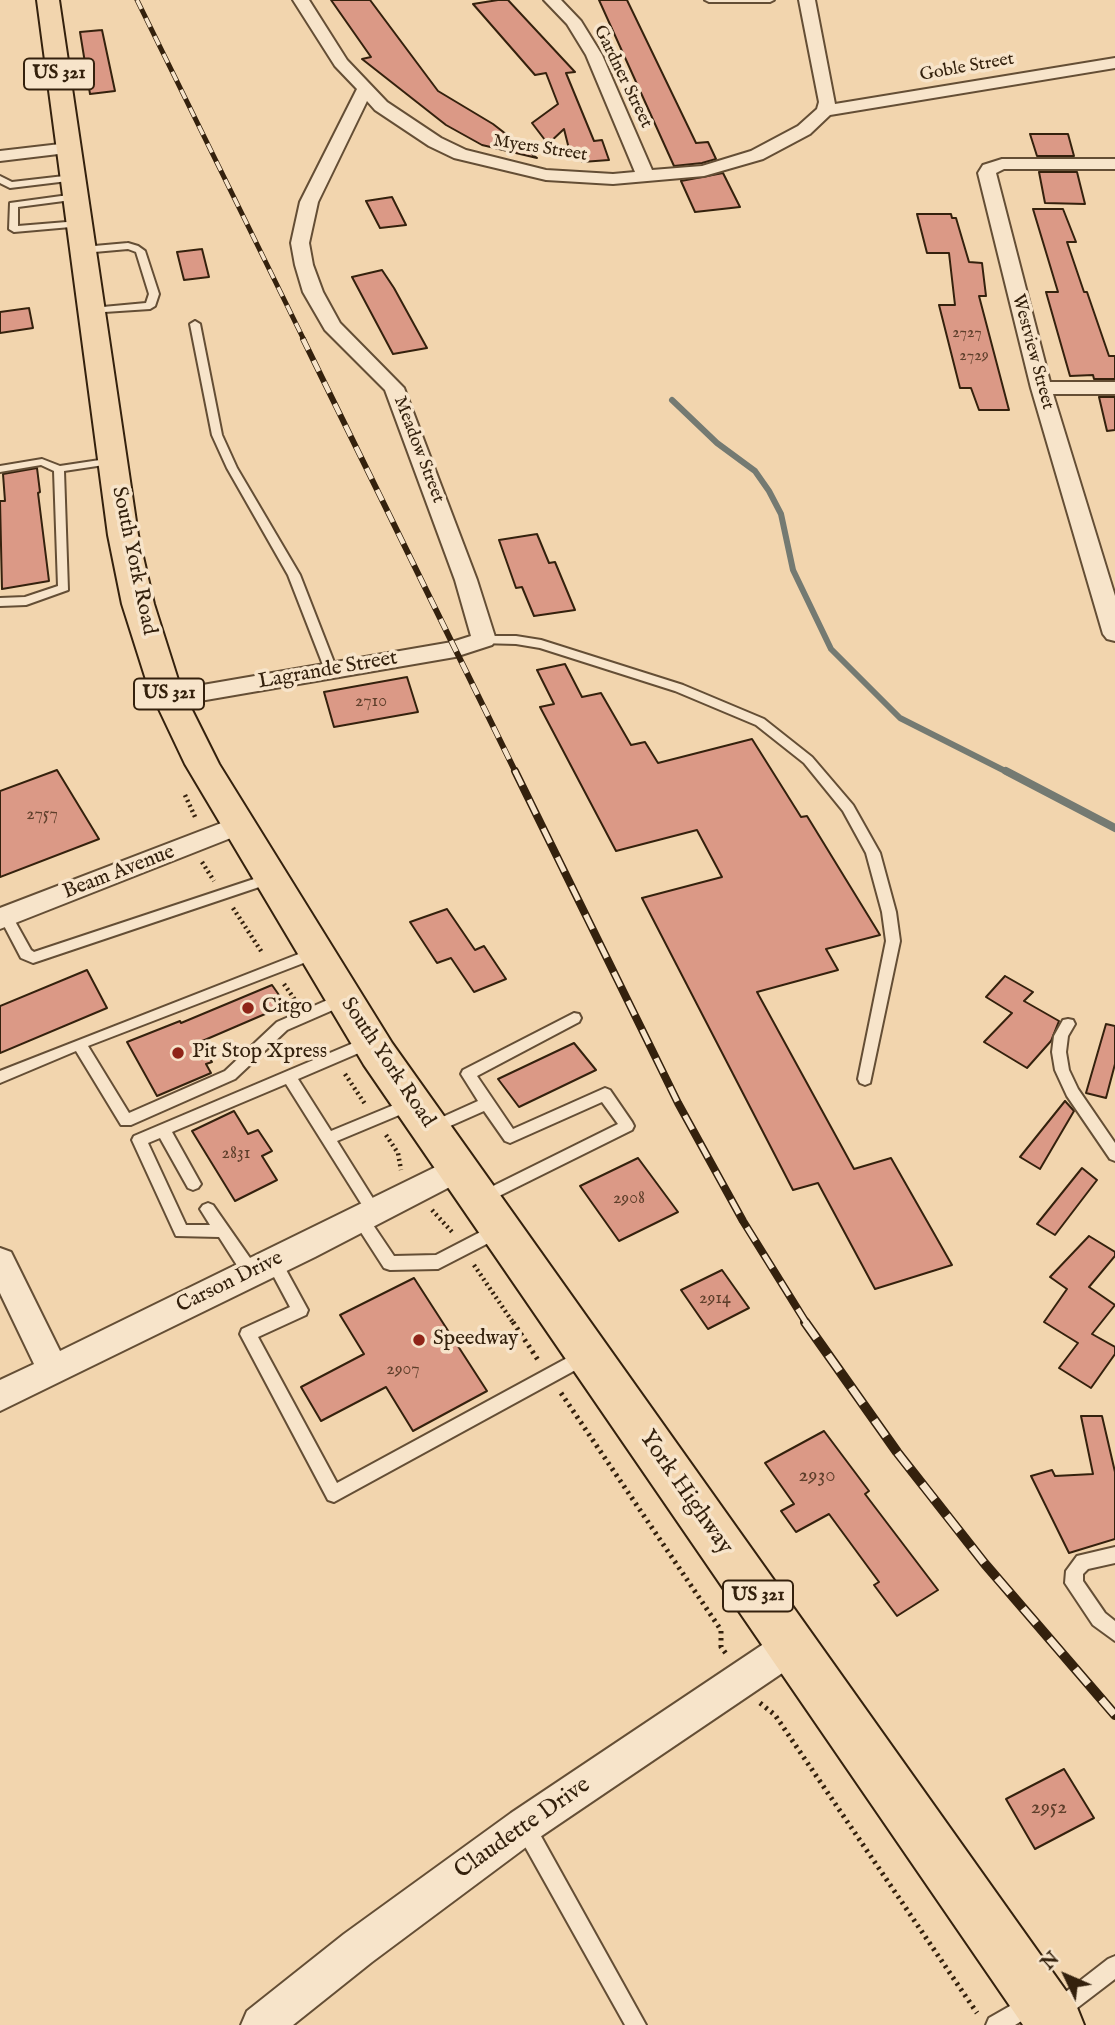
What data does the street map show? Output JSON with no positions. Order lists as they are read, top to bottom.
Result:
{
  "streets": {
    "main road": ["US 321", "South York Road", "York Highway"],
    "street": [
      "Goble Street",
      "Gardner Street",
      "Myers Street",
      "Westview Street",
      "Meadow Street",
      "Lagrande Street",
      "Beam Avenue",
      "Carson Drive",
      "Claudette Drive"
    ]
  },
  "crossings": [
    ["Goble Street", "Myers Street"],
    ["Gardner Street", "Myers Street"],
    ["Myers Street", "Meadow Street"],
    ["Meadow Street", "Lagrande Street"],
    ["South York Road", "Lagrande Street"],
    ["South York Road", "Beam Avenue"],
    ["South York Road", "Carson Drive"],
    ["South York Road", "York Highway"],
    ["Carson Drive", "York Highway"],
    ["York Highway", "Claudette Drive"]
  ],
  "places": ["Citgo", "Pit Stop Xpress", "Speedway"],
  "house_numbers": [
    "2727",
    "2729",
    "2710",
    "2757",
    "2831",
    "2908",
    "2914",
    "2907",
    "2930",
    "2952"
  ],
  "north": "top left"
}
